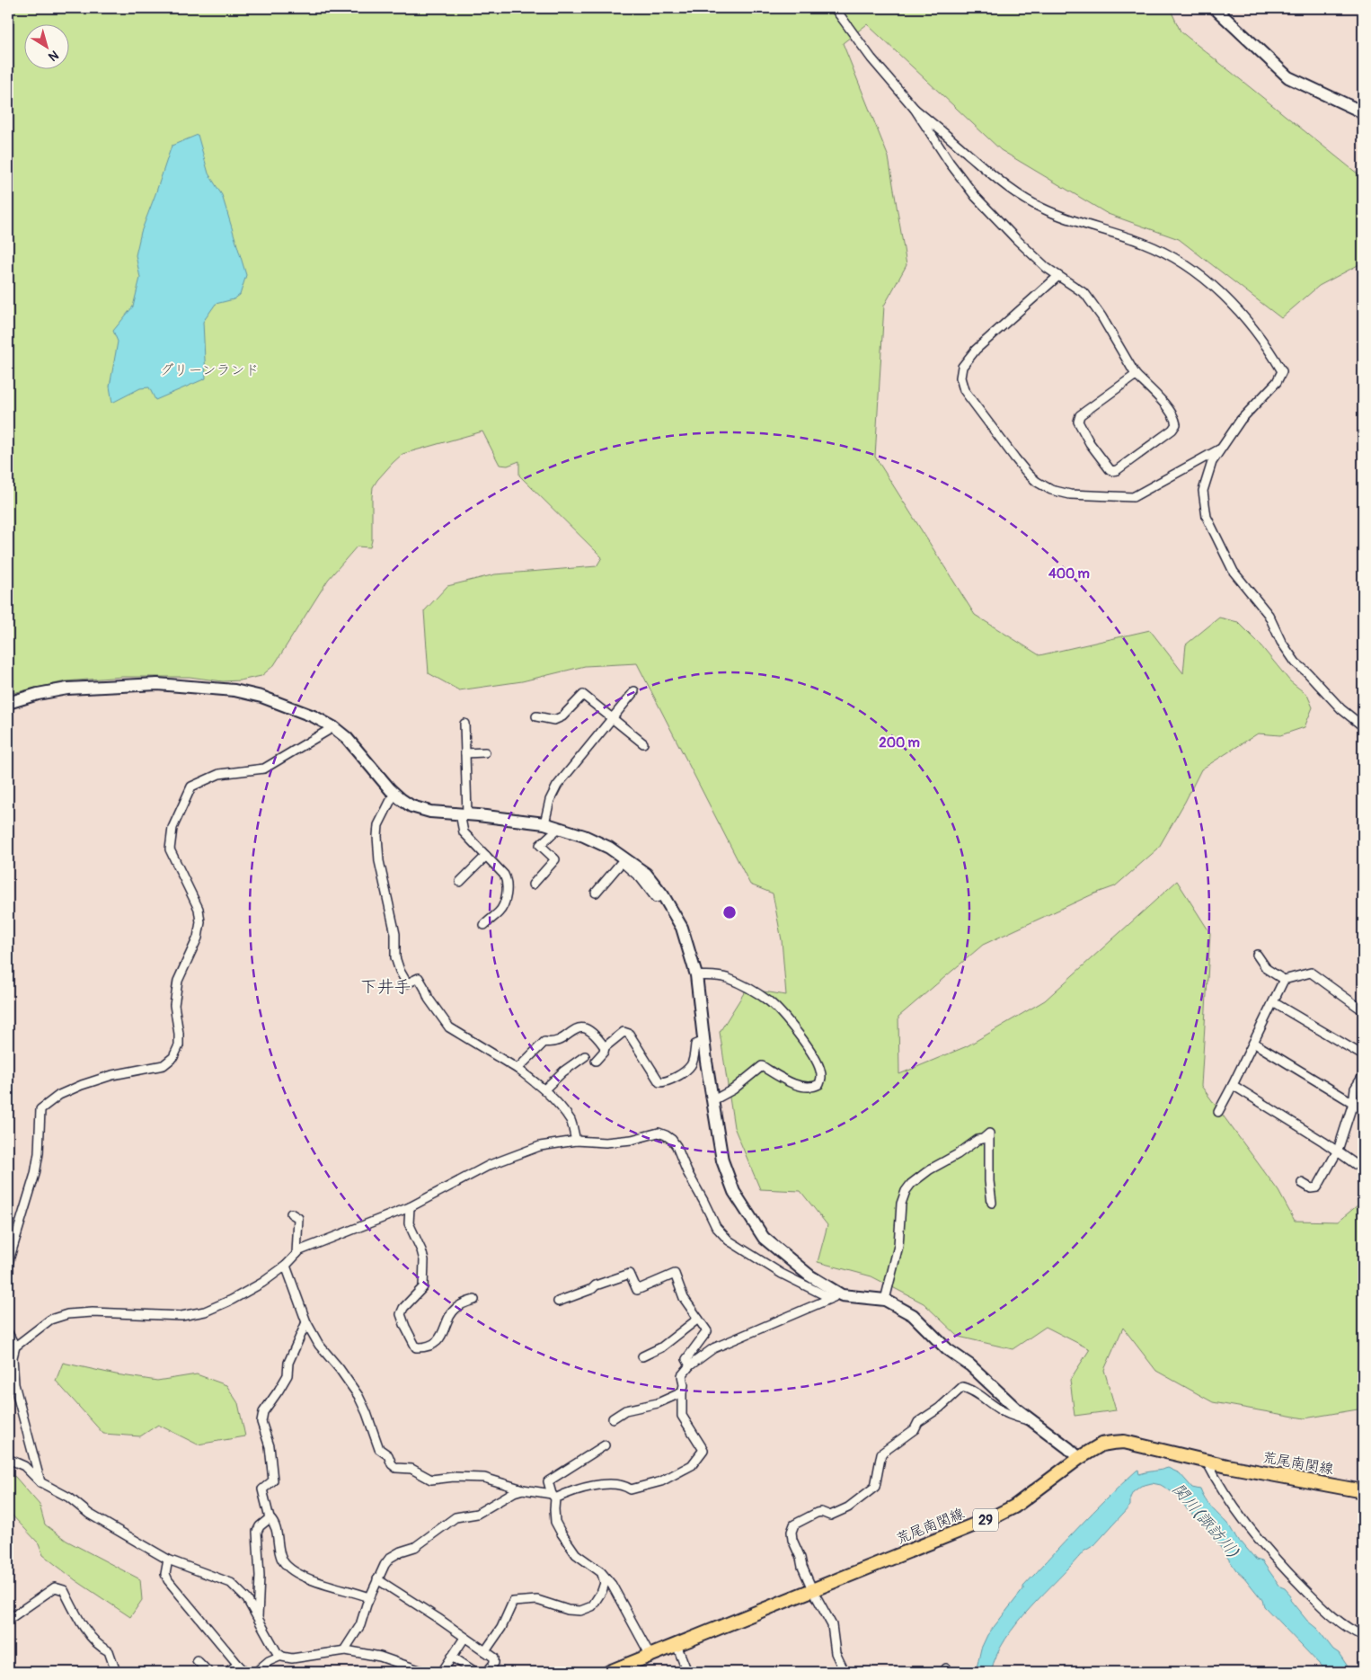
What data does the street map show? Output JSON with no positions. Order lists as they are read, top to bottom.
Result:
{
  "streets": {
    "main road": ["荒尾南関線", "29"]
  },
  "districts": ["下井手"],
  "water": ["関川(諏訪川)"],
  "parks": ["グリーンランド"],
  "north": "bottom right",
  "rings": ["400 m", "200 m"]
}
